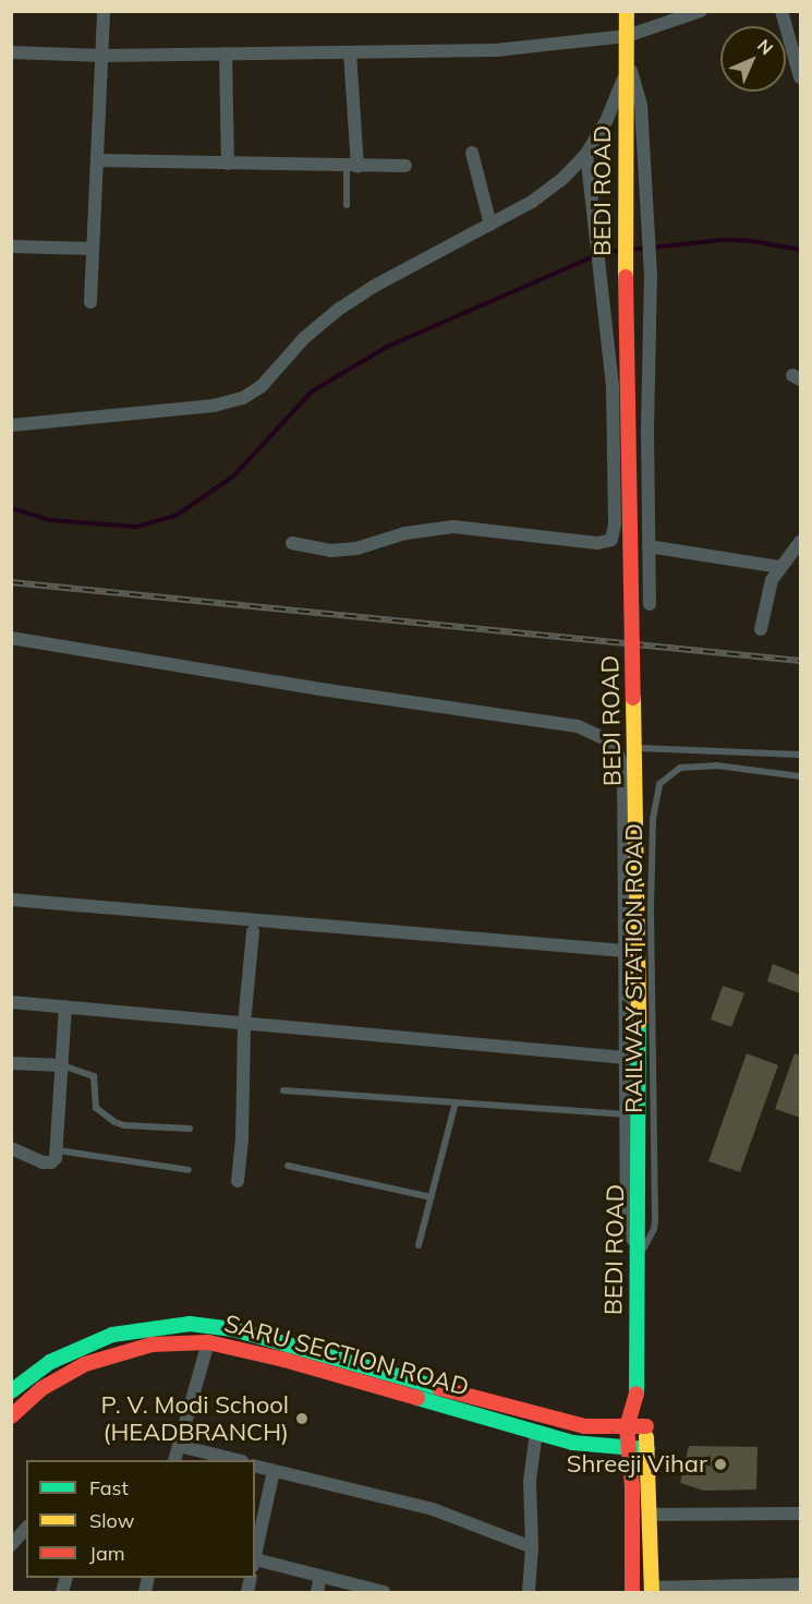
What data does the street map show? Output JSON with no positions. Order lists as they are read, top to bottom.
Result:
{
  "streets": {
    "main road": ["BEDI ROAD", "SARU SECTION ROAD"],
    "lane": ["RAILWAY STATION ROAD"]
  },
  "crossings": [
    ["BEDI ROAD", "RAILWAY STATION ROAD"],
    ["BEDI ROAD", "SARU SECTION ROAD"]
  ],
  "places": ["P. V. Modi School (HEADBRANCH)", "Shreeji Vihar"],
  "legend": ["Fast", "Slow", "Jam"],
  "north": "top right"
}
